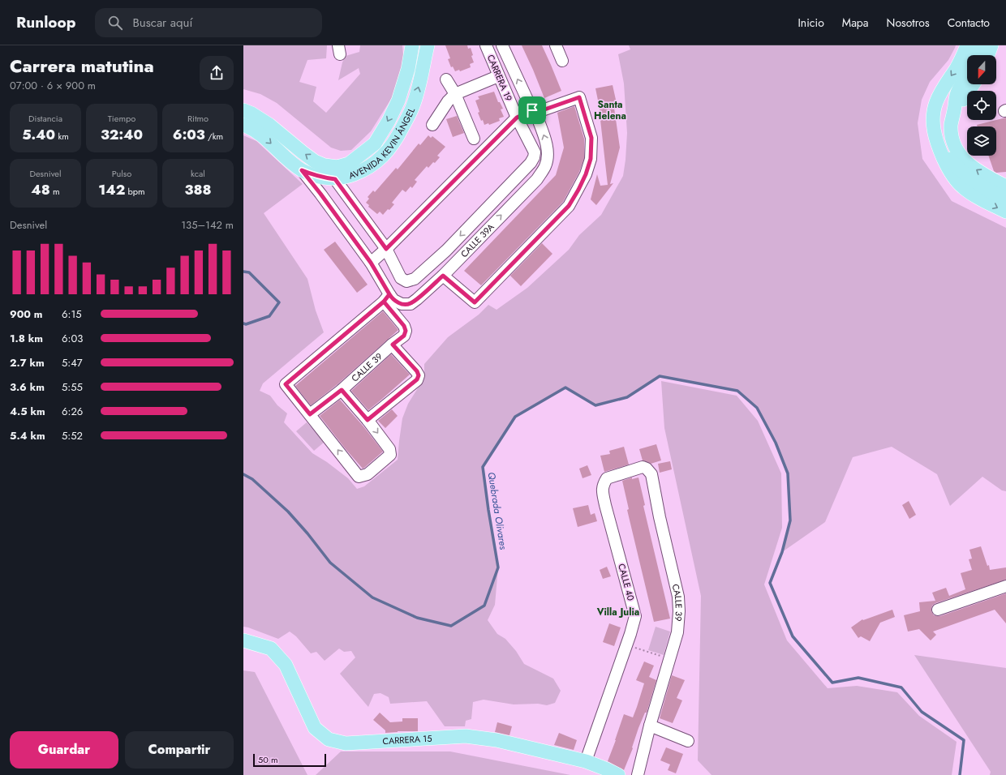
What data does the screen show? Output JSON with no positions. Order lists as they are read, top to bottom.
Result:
{
  "streets": {
    "main road": ["AVENIDA KEVIN ÁNGEL", "CARRERA 15"],
    "street": [
      "CARRERA 19",
      "CALLE 39A",
      "CALLE 39",
      "CALLE 40"
    ]
  },
  "crossings": [
    ["CARRERA 19", "CALLE 39A"],
    ["CALLE 39A", "CALLE 39"],
    ["CALLE 39", "CALLE 40"],
    ["CALLE 40", "CARRERA 15"]
  ],
  "districts": ["Santa Helena", "Villa Julia"],
  "water": ["Quebrada Olivares"],
  "scale_bar": "50 m",
  "north": "bottom",
  "page": {
    "header": "Runloop",
    "search": "Buscar aquí",
    "nav": [
      "Inicio",
      "Mapa",
      "Nosotros",
      "Contacto"
    ],
    "heading": ["Carrera matutina", "07:00 · 6 × 900 m"],
    "stats": [
      ["Distancia", "5.40 km"],
      ["Tiempo", "32:40"],
      ["Ritmo", "6:03 /km"],
      ["Desnivel", "48 m"],
      ["Pulso", "142 bpm"],
      ["kcal", "388"]
    ],
    "chart": ["Desnivel", "135–142 m"],
    "list": [
      {
        "name": "900 m",
        "note": "6:15"
      },
      {
        "name": "1.8 km",
        "note": "6:03"
      },
      {
        "name": "2.7 km",
        "note": "5:47"
      },
      {
        "name": "3.6 km",
        "note": "5:55"
      },
      {
        "name": "4.5 km",
        "note": "6:26"
      },
      {
        "name": "5.4 km",
        "note": "5:52"
      }
    ],
    "buttons": ["Guardar", "Compartir"],
    "scale": "50 m"
  }
}
